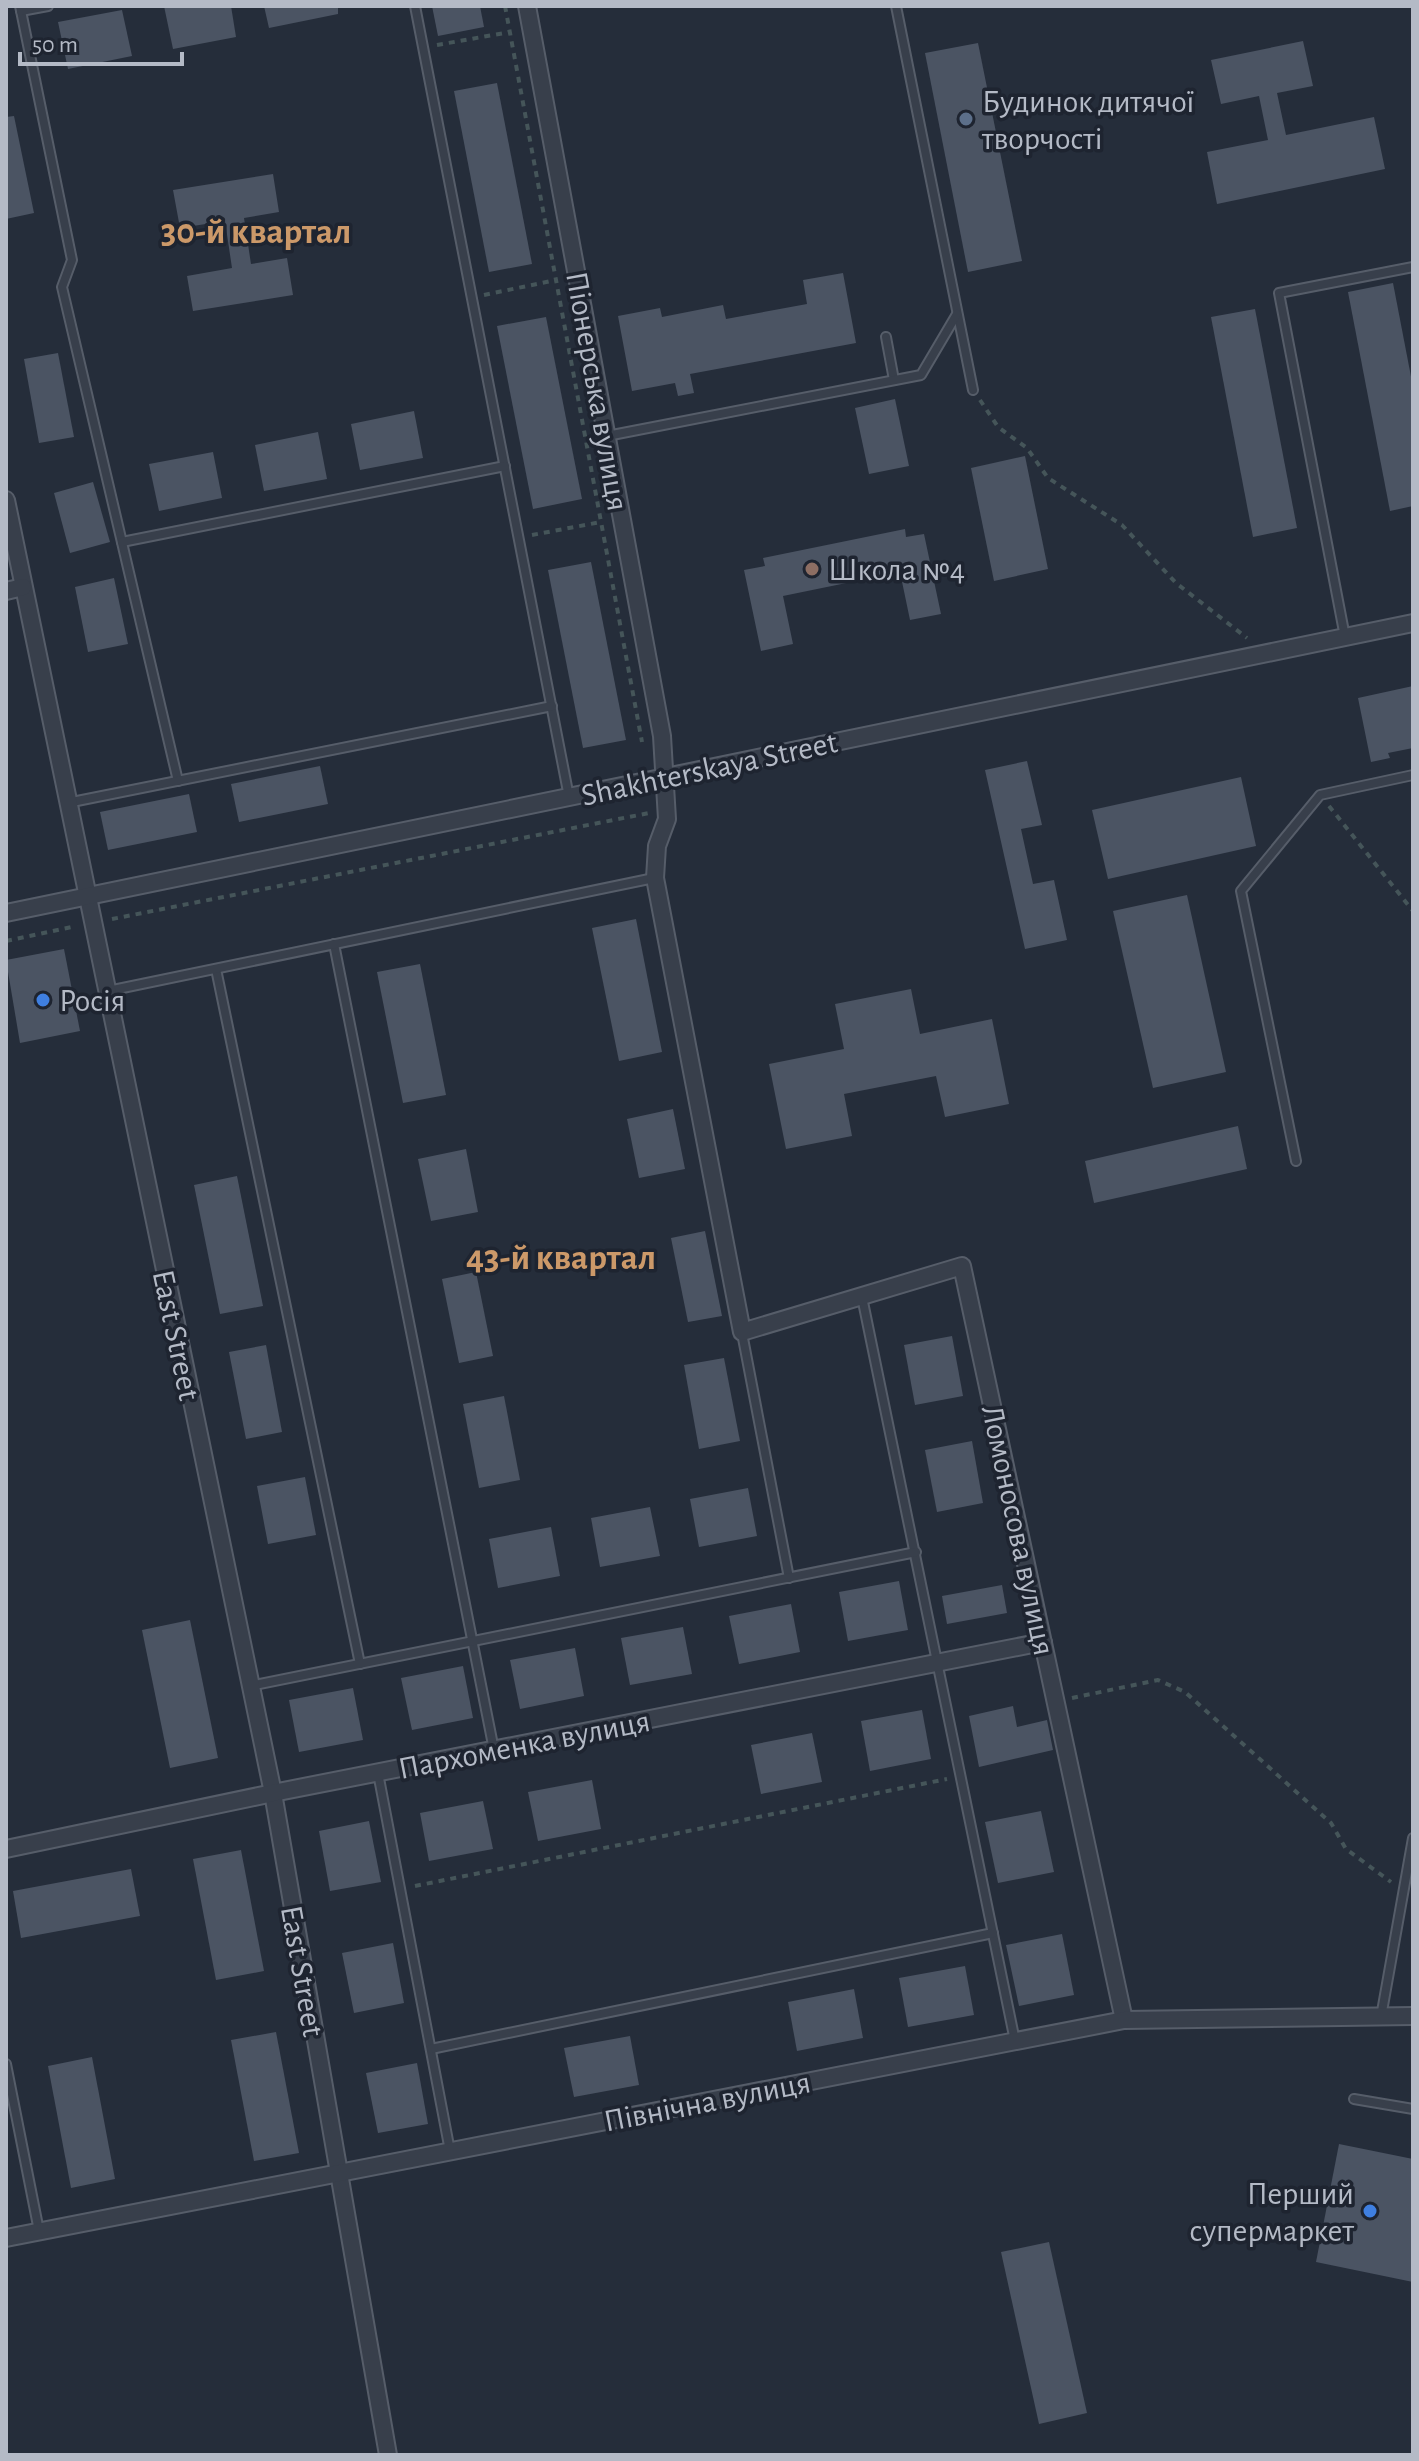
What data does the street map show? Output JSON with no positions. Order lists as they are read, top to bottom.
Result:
{
  "streets": {
    "street": [
      "Піонерська вулиця",
      "Shakhterskaya Street",
      "East Street",
      "Ломоносова вулиця",
      "Пархоменка вулиця",
      "Північна вулиця"
    ]
  },
  "crossings": [
    ["Піонерська вулиця", "Shakhterskaya Street"],
    ["Піонерська вулиця", "Ломоносова вулиця"],
    ["Shakhterskaya Street", "East Street"],
    ["East Street", "Пархоменка вулиця"],
    ["East Street", "Північна вулиця"],
    ["Ломоносова вулиця", "Пархоменка вулиця"],
    ["Ломоносова вулиця", "Північна вулиця"]
  ],
  "districts": ["30-й квартал", "43-й квартал"],
  "places": [
    "Будинок дитячої творчості",
    "Школа №4",
    "Росія",
    "Перший супермаркет"
  ],
  "scale_bar": "50 m"
}
